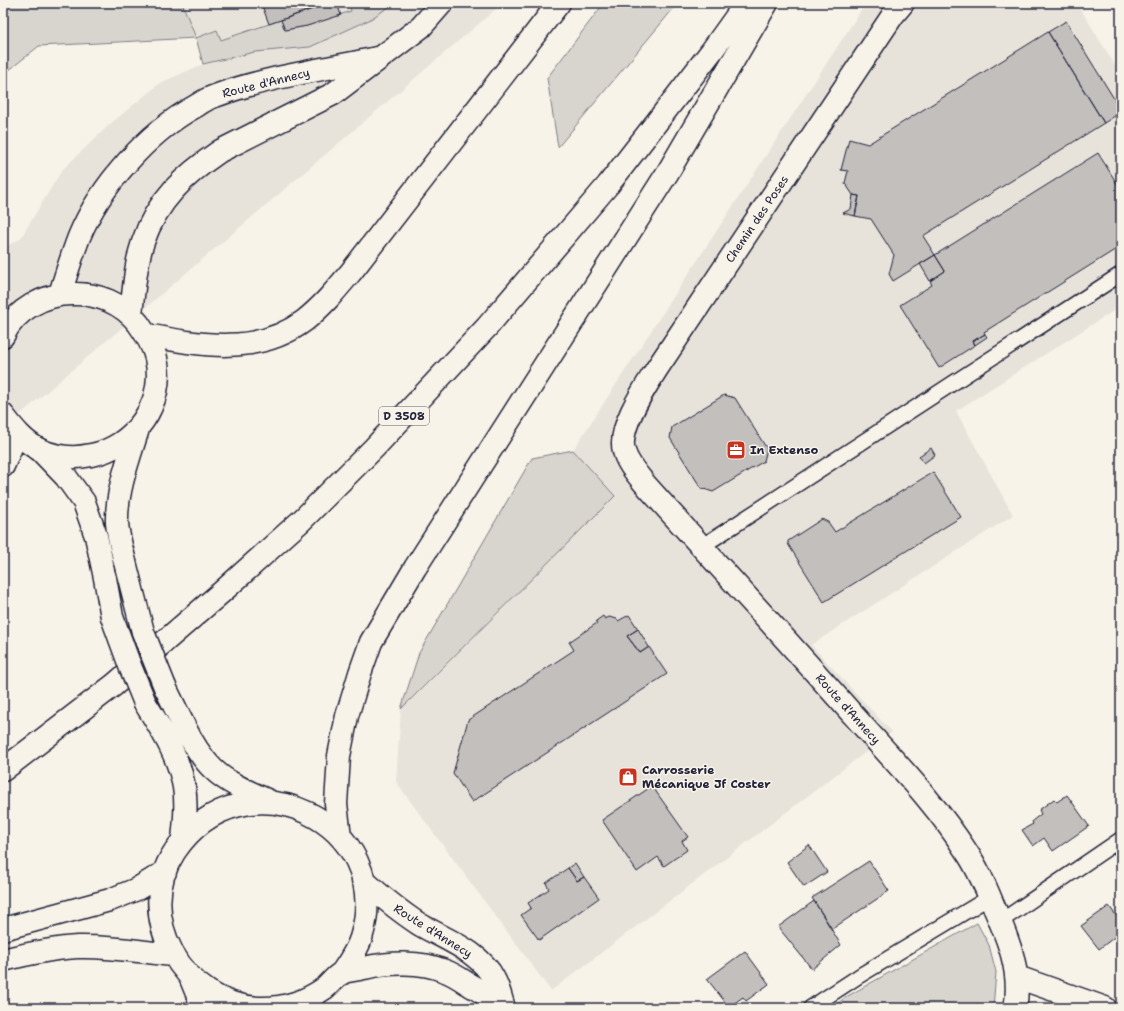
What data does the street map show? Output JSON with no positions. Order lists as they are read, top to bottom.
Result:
{
  "streets": {
    "main road": ["Route d'Annecy", "Chemin des Poses", "D 3508"]
  },
  "crossings": [
    ["Route d'Annecy", "Chemin des Poses"]
  ],
  "places": {
    "office": ["In Extenso"],
    "shop": ["Carrosserie Mécanique Jf Coster"]
  }
}
